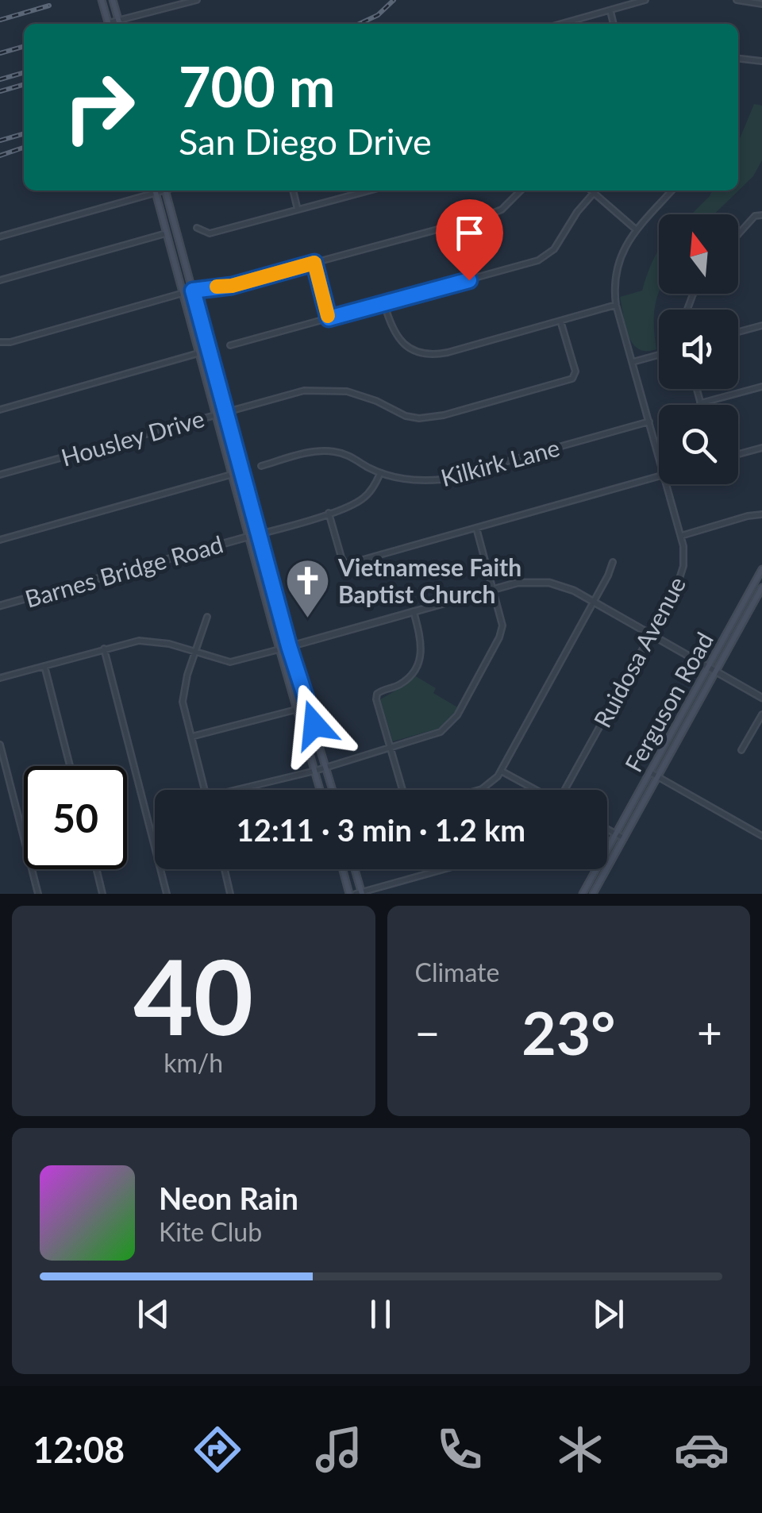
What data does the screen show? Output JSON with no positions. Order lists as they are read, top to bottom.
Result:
{
  "streets": {
    "main road": ["Ferguson Road"],
    "street": [
      "Housley Drive",
      "Kilkirk Lane",
      "Barnes Bridge Road",
      "Ruidosa Avenue"
    ]
  },
  "crossings": [
    ["Kilkirk Lane", "Ruidosa Avenue"]
  ],
  "places": {
    "church": ["Vietnamese Faith Baptist Church"]
  },
  "north": "top",
  "page": {
    "turn": ["700 m", "San Diego Drive"],
    "limit": "50",
    "trip": "12:11 · 3 min · 1.2 km",
    "tile": [
      ["40", "km/h"],
      "Climate"
    ],
    "heat": ["−", "23°", "+"],
    "song": ["Neon Rain", "Kite Club"],
    "tabs": "12:08"
  }
}
